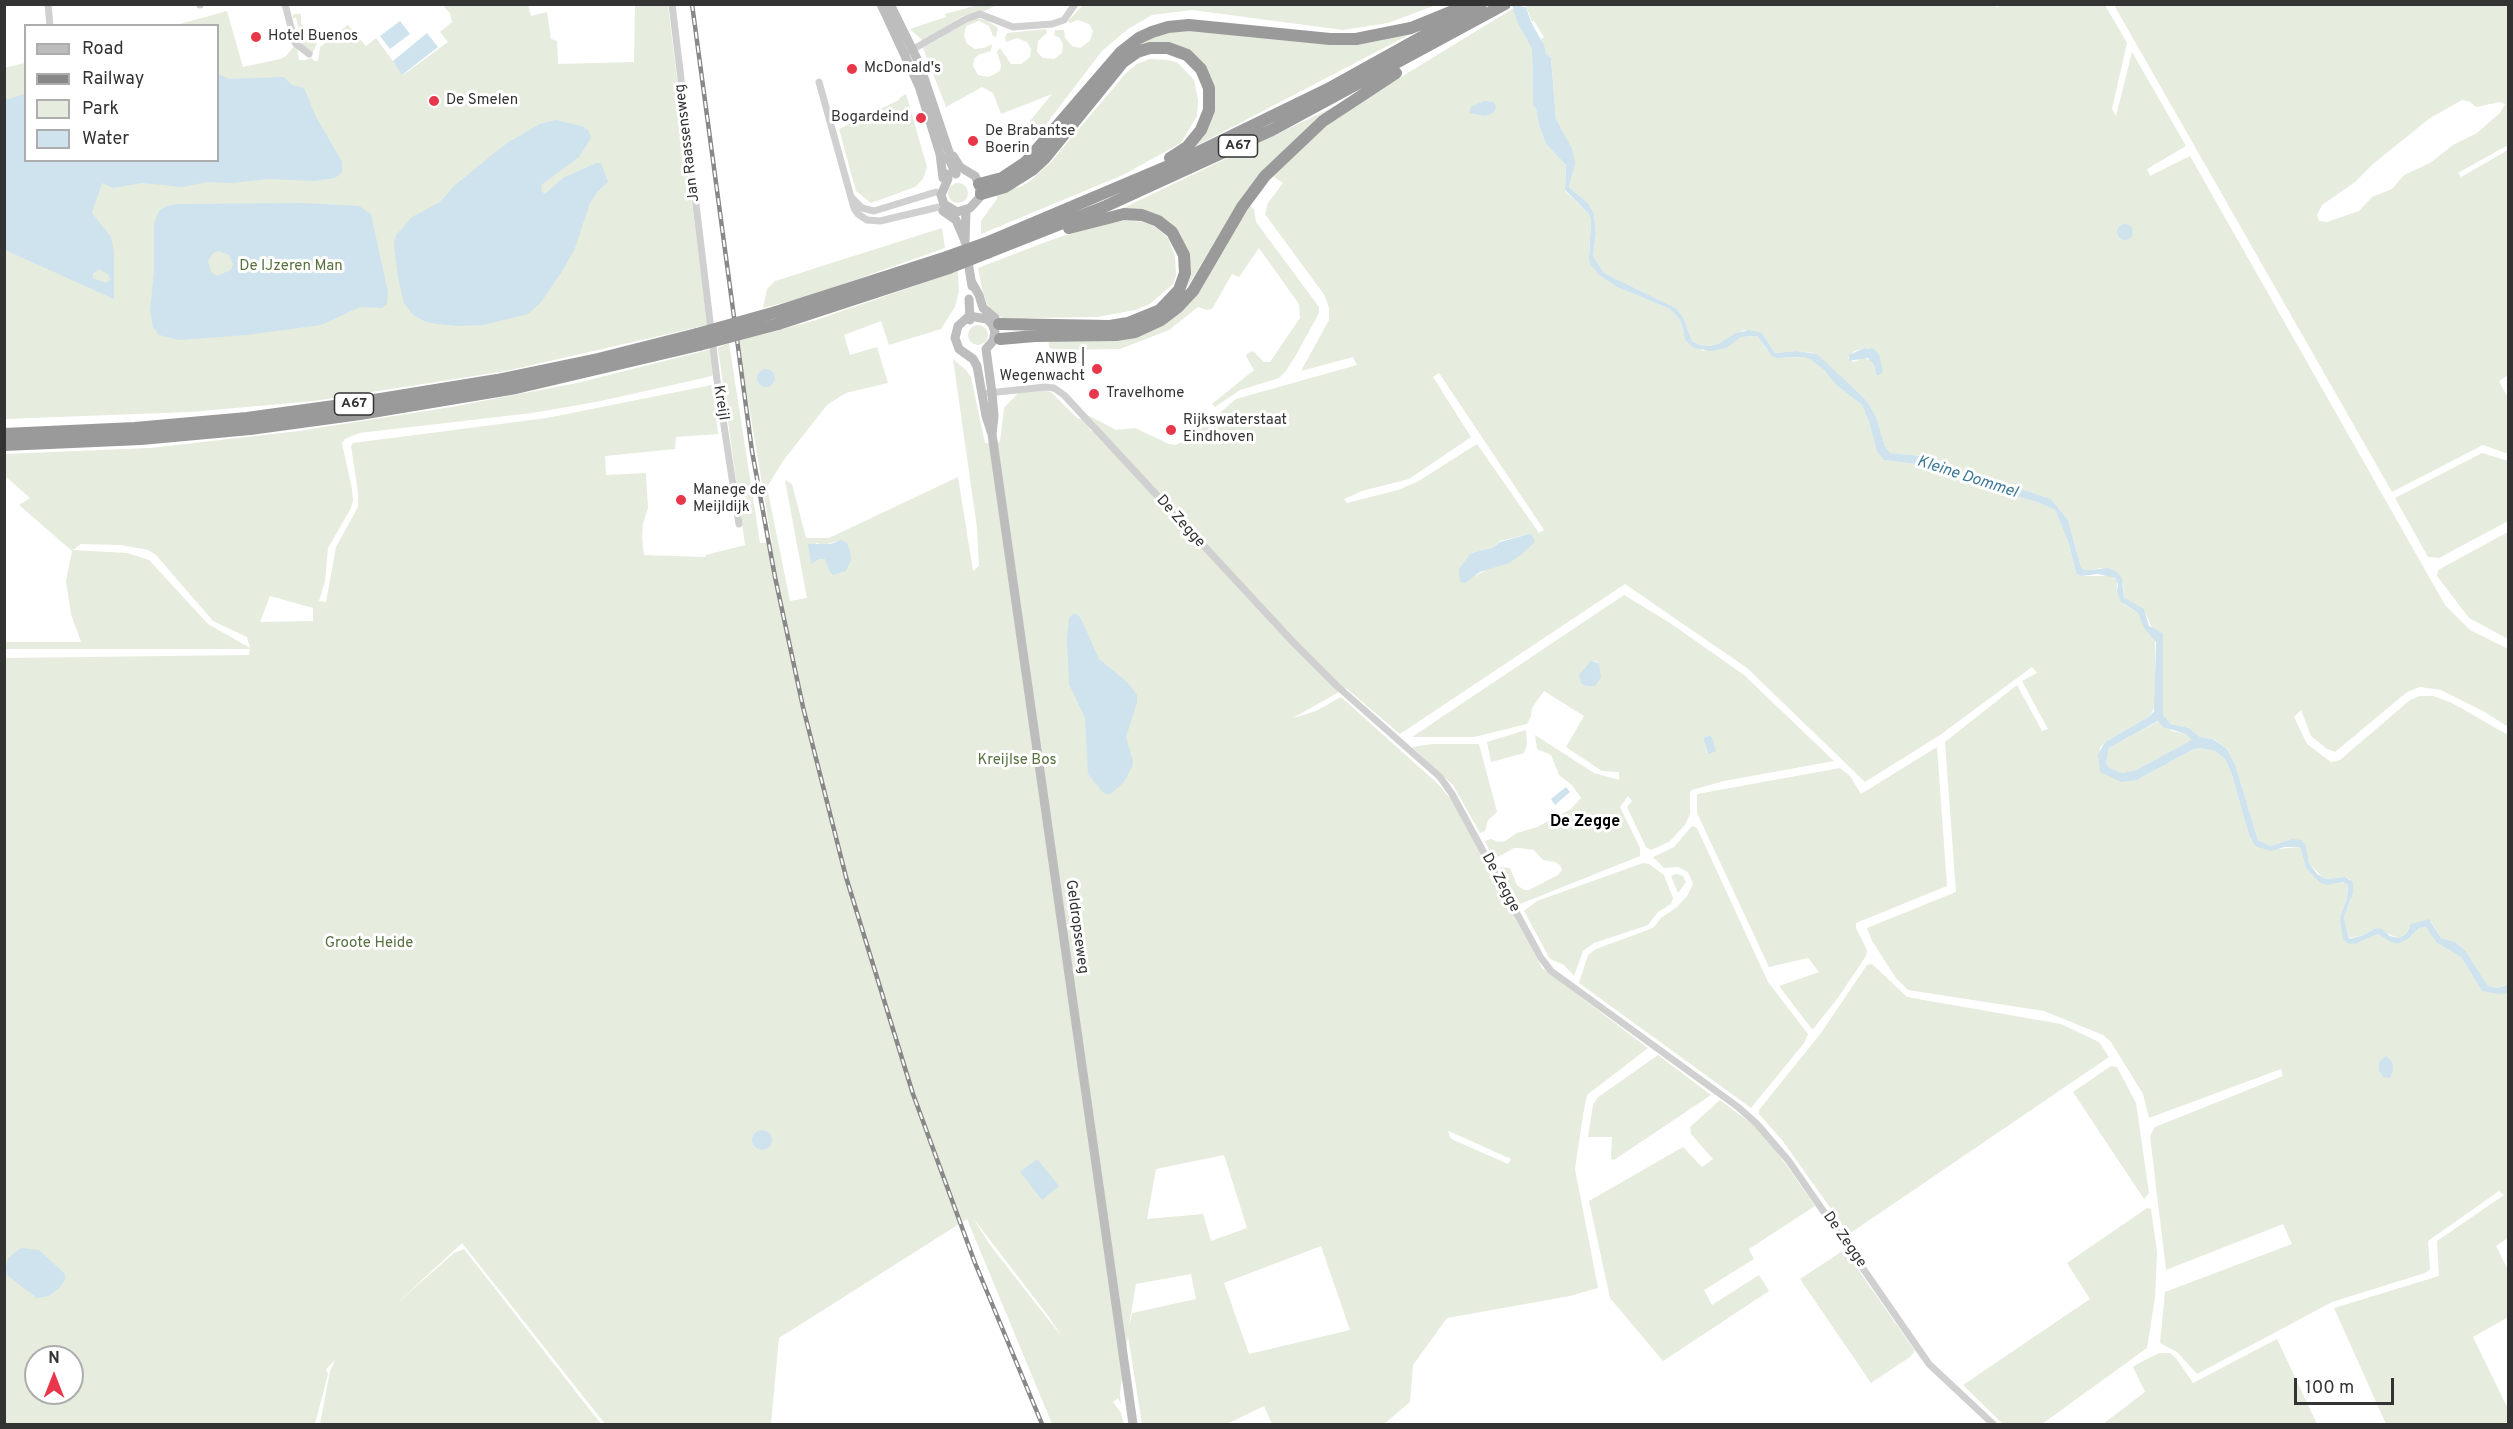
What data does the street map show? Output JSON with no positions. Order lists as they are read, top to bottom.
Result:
{
  "streets": {
    "highway": ["A67"],
    "main road": ["Geldropseweg"],
    "street": ["Jan Raassensweg", "Kreijl", "De Zegge"]
  },
  "crossings": [
    ["Jan Raassensweg", "Kreijl"],
    ["De Zegge", "Geldropseweg"]
  ],
  "districts": ["De Zegge"],
  "water": ["Kleine Dommel"],
  "parks": ["De IJzeren Man", "Kreijlse Bos", "Groote Heide"],
  "places": [
    "Hotel Buenos",
    "McDonald's",
    "De Smelen",
    "Bogardeind",
    "De Brabantse Boerin",
    "ANWB | Wegenwacht",
    "Travelhome",
    "Rijkswaterstaat Eindhoven",
    "Manege de Meijldijk"
  ],
  "legend": [
    "Road",
    "Railway",
    "Park",
    "Water"
  ],
  "scale_bar": "100 m",
  "north": "top"
}
